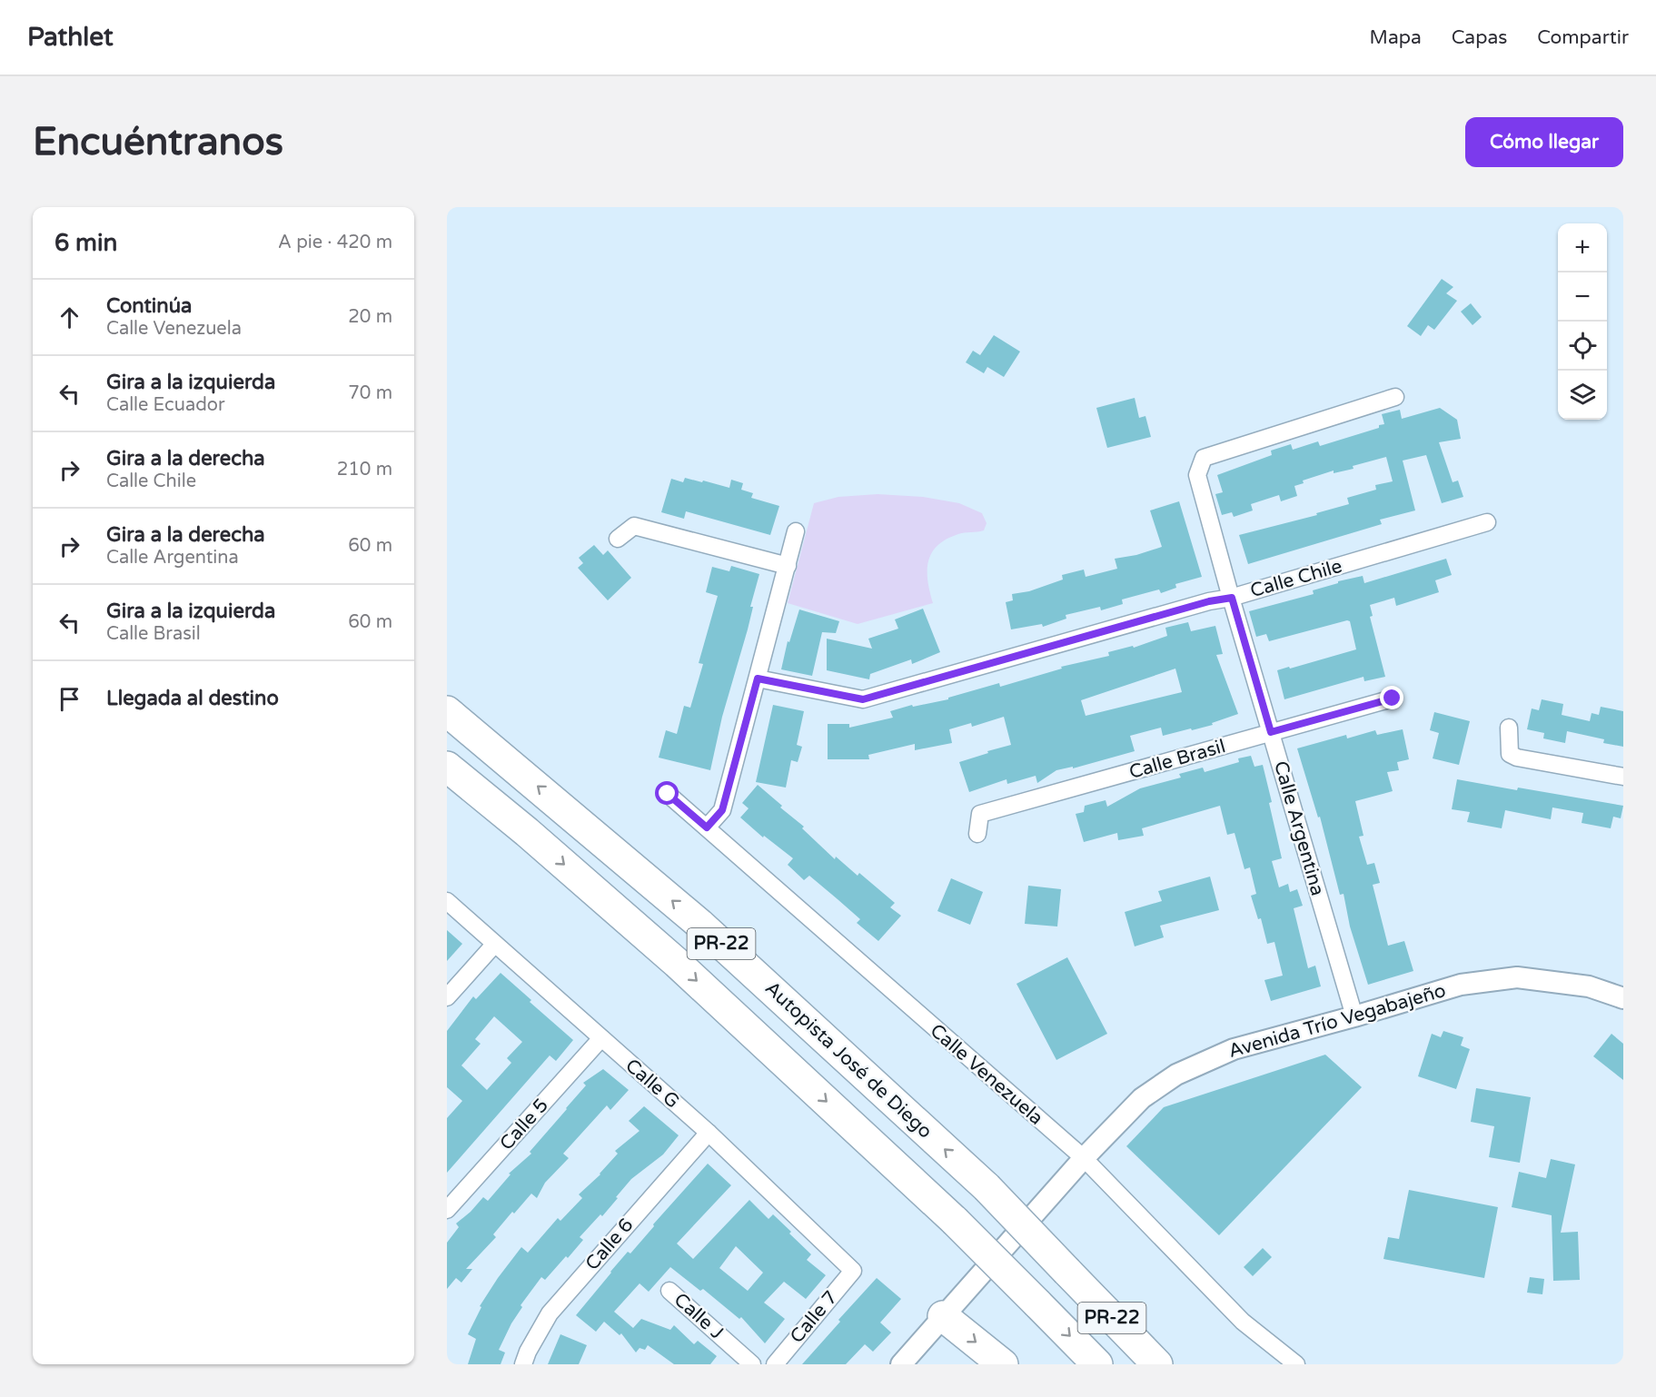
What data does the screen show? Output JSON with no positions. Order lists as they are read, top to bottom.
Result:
{
  "streets": {
    "highway": ["PR-22", "Autopista José de Diego"],
    "street": [
      "Calle Chile",
      "Calle Brasil",
      "Calle Argentina",
      "Avenida Trío Vegabajeño",
      "Calle Venezuela",
      "Calle G",
      "Calle 5",
      "Calle 6",
      "Calle J",
      "Calle 7"
    ]
  },
  "crossings": [
    ["Calle Chile", "Calle Argentina"],
    ["Calle Brasil", "Calle Argentina"],
    ["Calle Argentina", "Avenida Trío Vegabajeño"],
    ["Avenida Trío Vegabajeño", "Calle Venezuela"],
    ["Calle G", "Calle 5"],
    ["Calle G", "Calle 6"],
    ["Calle G", "Calle 7"]
  ],
  "page": {
    "header": "Pathlet",
    "nav": ["Mapa", "Capas", "Compartir"],
    "buttons": "Cómo llegar",
    "title": "Encuéntranos",
    "heading": ["6 min", "A pie · 420 m"],
    "map_buttons": ["+", "−"],
    "list": [
      ["Continúa", "Calle Venezuela", "20 m"],
      ["Gira a la izquierda", "Calle Ecuador", "70 m"],
      ["Gira a la derecha", "Calle Chile", "210 m"],
      ["Gira a la derecha", "Calle Argentina", "60 m"],
      ["Gira a la izquierda", "Calle Brasil", "60 m"],
      "Llegada al destino"
    ]
  }
}
